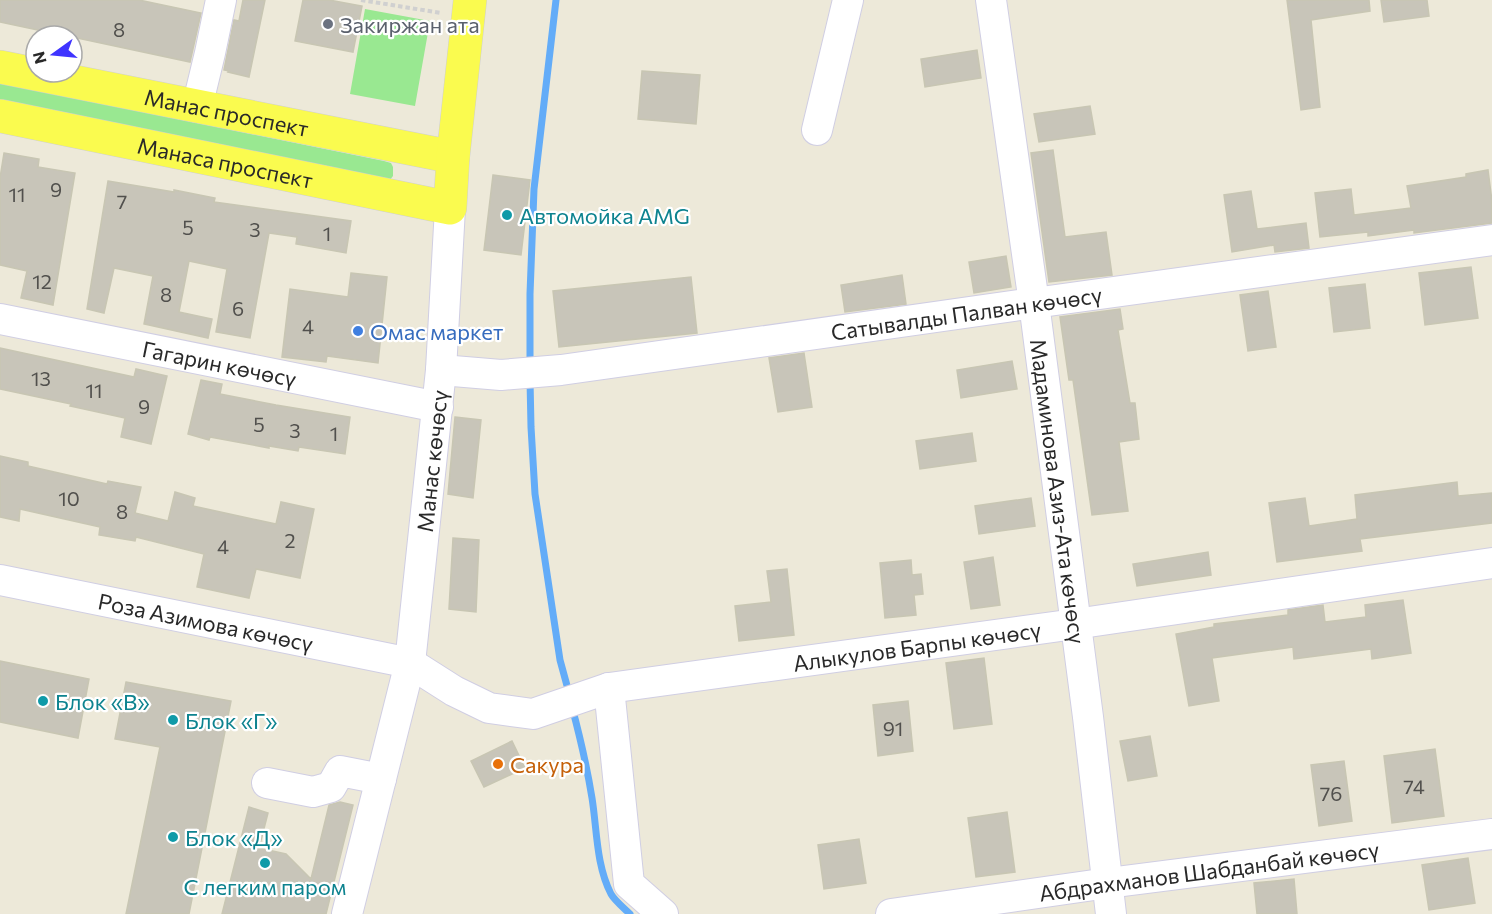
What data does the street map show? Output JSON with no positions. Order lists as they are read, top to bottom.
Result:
{
  "streets": {
    "main road": ["Манас проспект", "Манаса проспект", "Манас көчөсү"],
    "street": [
      "Сатывалды Палван көчөсү",
      "Гагарин көчөсү",
      "Мадаминова Азиз-Ата көчөсү",
      "Роза Азимова көчөсү",
      "Алыкулов Барпы көчөсү",
      "Абдрахманов Шабданбай көчөсү"
    ]
  },
  "crossings": [
    ["Манас проспект", "Манас көчөсү"],
    ["Манаса проспект", "Манас көчөсү"],
    ["Сатывалды Палван көчөсү", "Манас көчөсү"],
    ["Сатывалды Палван көчөсү", "Мадаминова Азиз-Ата көчөсү"],
    ["Гагарин көчөсү", "Манас көчөсү"],
    ["Манас көчөсү", "Роза Азимова көчөсү"],
    ["Манас көчөсү", "Алыкулов Барпы көчөсү"],
    ["Мадаминова Азиз-Ата көчөсү", "Алыкулов Барпы көчөсү"],
    ["Мадаминова Азиз-Ата көчөсү", "Абдрахманов Шабданбай көчөсү"],
    ["Роза Азимова көчөсү", "Алыкулов Барпы көчөсү"]
  ],
  "places": [
    "Закиржан ата",
    "Автомойка AMG",
    "Омас маркет",
    "Блок «В»",
    "Блок «Г»",
    "Сакура",
    "Блок «Д»",
    "С легким паром"
  ],
  "house_numbers": [
    "8",
    "9",
    "11",
    "7",
    "5",
    "3",
    "1",
    "12",
    "8",
    "6",
    "4",
    "13",
    "11",
    "9",
    "5",
    "3",
    "1",
    "10",
    "8",
    "2",
    "4",
    "91",
    "74",
    "76"
  ],
  "north": "left"
}
